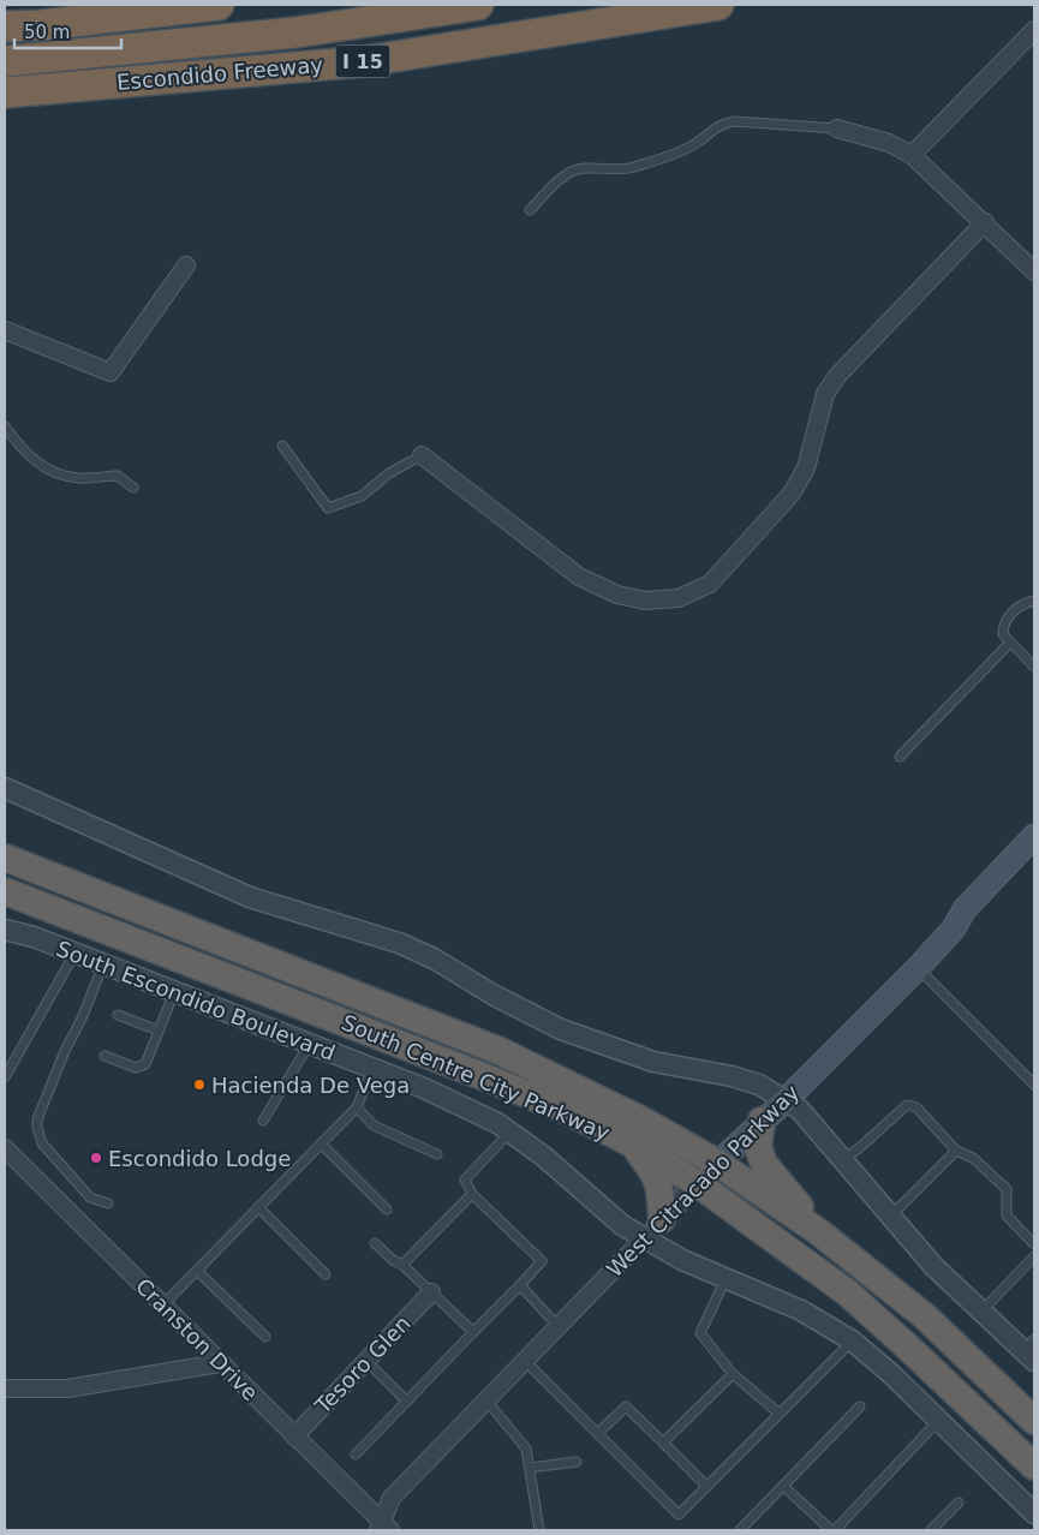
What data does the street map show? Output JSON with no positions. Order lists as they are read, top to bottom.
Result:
{
  "streets": {
    "highway": ["I 15", "Escondido Freeway", "South Centre City Parkway"],
    "main road": ["West Citracado Parkway"],
    "street": ["South Escondido Boulevard", "Cranston Drive", "Tesoro Glen"]
  },
  "crossings": [
    ["South Escondido Boulevard", "West Citracado Parkway"],
    ["South Centre City Parkway", "West Citracado Parkway"],
    ["West Citracado Parkway", "Cranston Drive"],
    ["Cranston Drive", "Tesoro Glen"]
  ],
  "places": ["Hacienda De Vega", "Escondido Lodge"],
  "scale_bar": "50 m"
}
